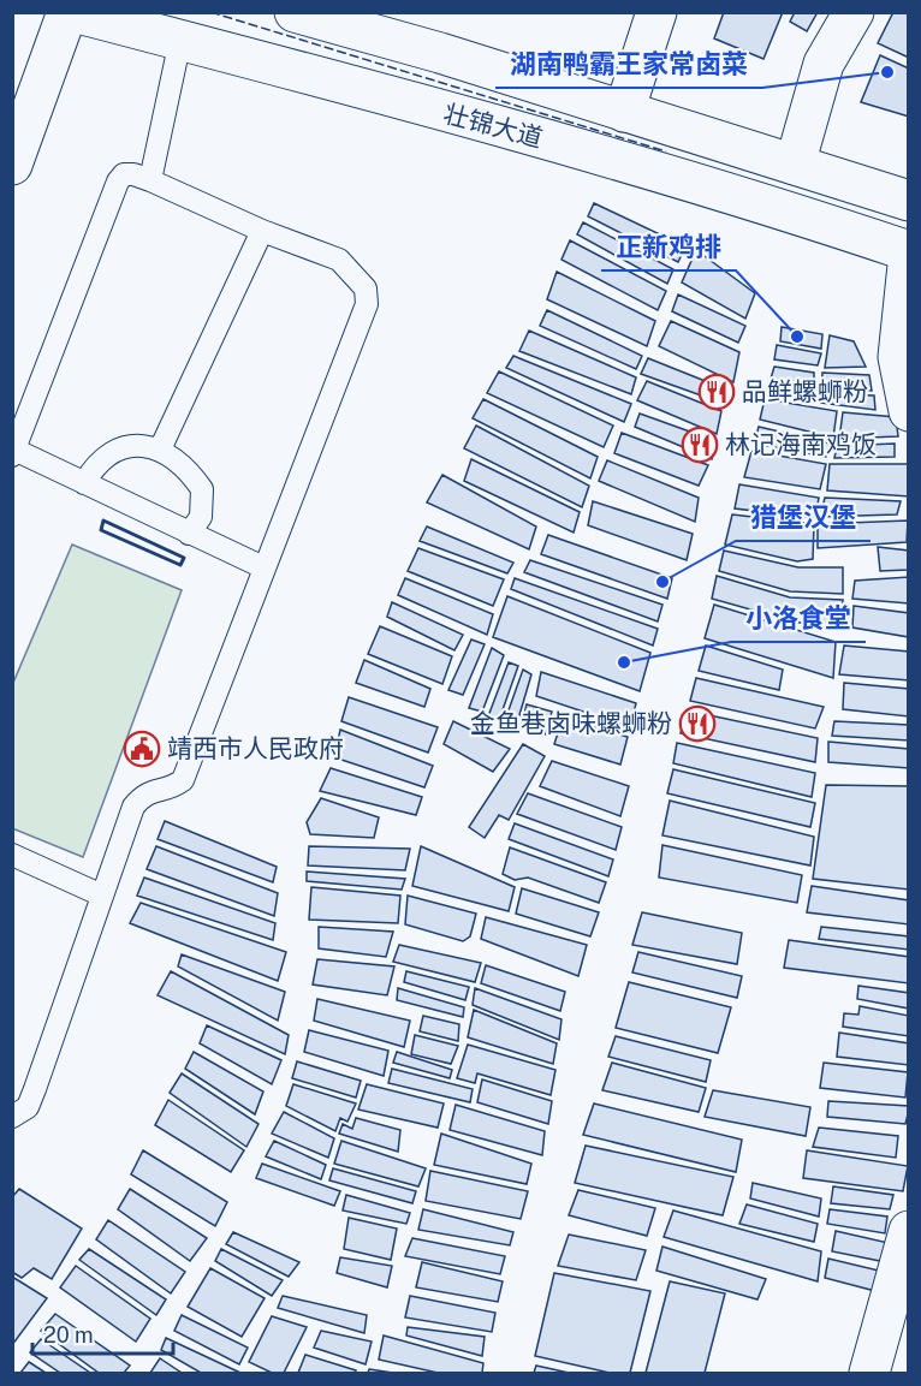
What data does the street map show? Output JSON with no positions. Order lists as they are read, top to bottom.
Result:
{
  "streets": {
    "main road": ["壮锦大道"]
  },
  "places": {
    "other": [
      "湖南鸭霸王家常卤菜",
      "正新鸡排",
      "猎堡汉堡",
      "小洛食堂"
    ],
    "restaurant": ["品鲜螺蛳粉", "林记海南鸡饭", "金鱼巷卤味螺蛳粉"],
    "public building": ["靖西市人民政府"]
  },
  "scale_bar": "20 m"
}
